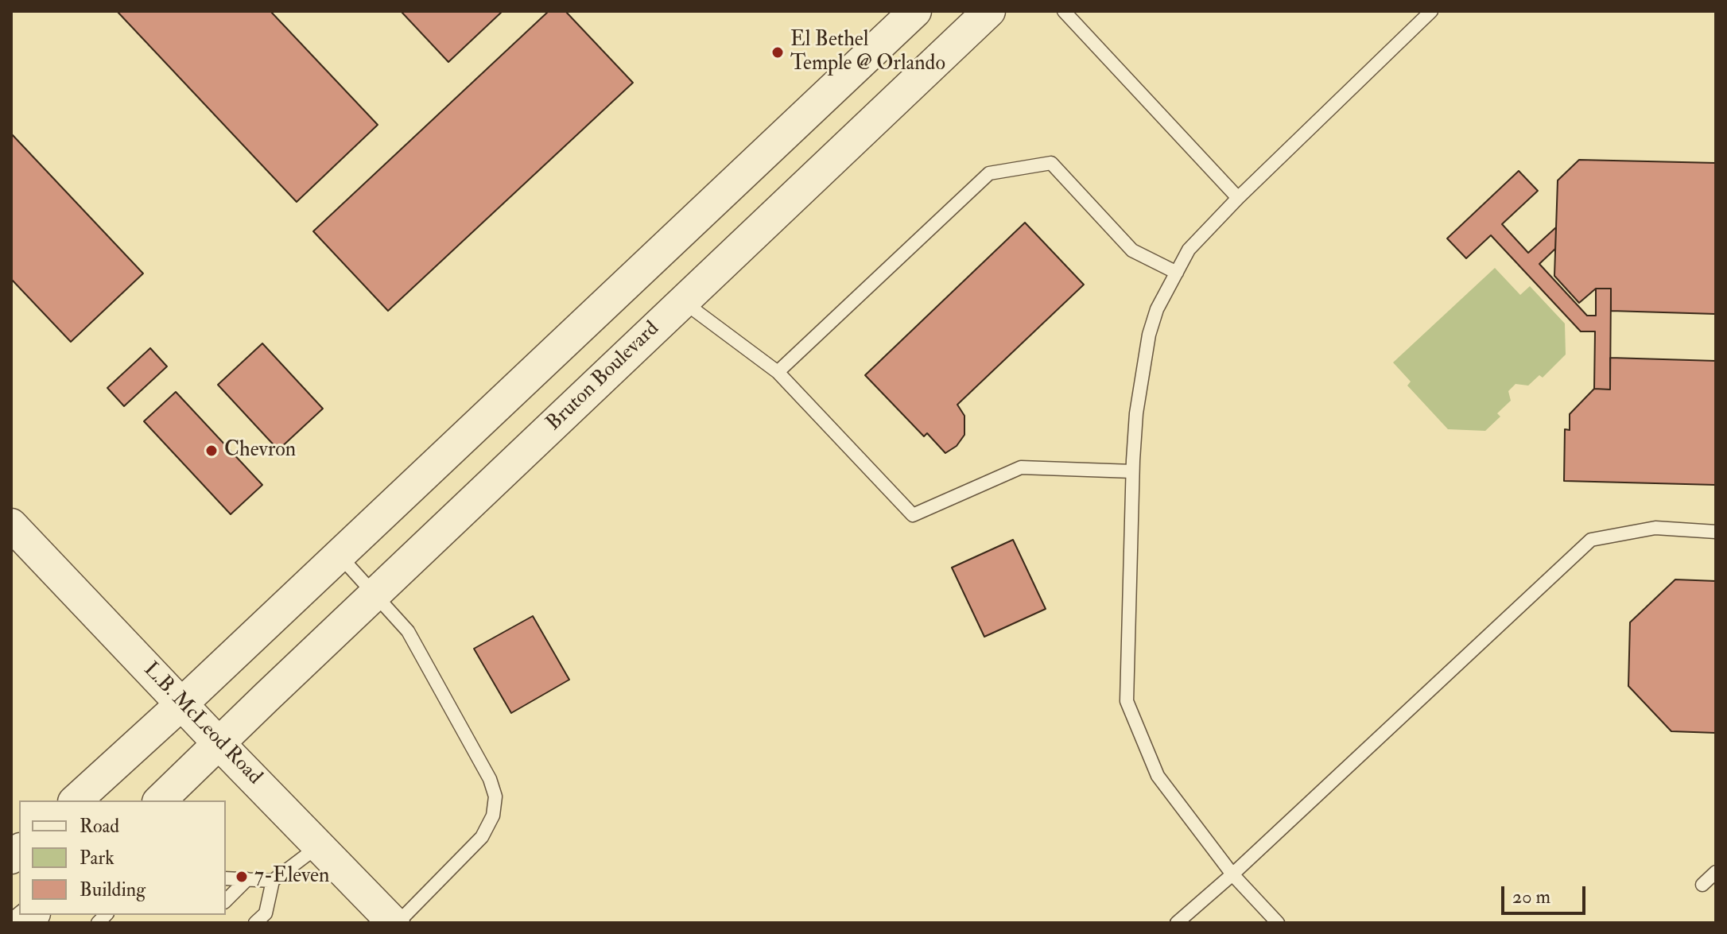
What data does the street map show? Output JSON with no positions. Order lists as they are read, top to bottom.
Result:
{
  "streets": {
    "street": ["Bruton Boulevard", "L.B. McLeod Road"]
  },
  "crossings": [
    ["Bruton Boulevard", "L.B. McLeod Road"]
  ],
  "places": ["El Bethel Temple @ Orlando", "Chevron", "7-Eleven"],
  "legend": ["Road", "Park", "Building"],
  "scale_bar": "20 m"
}
